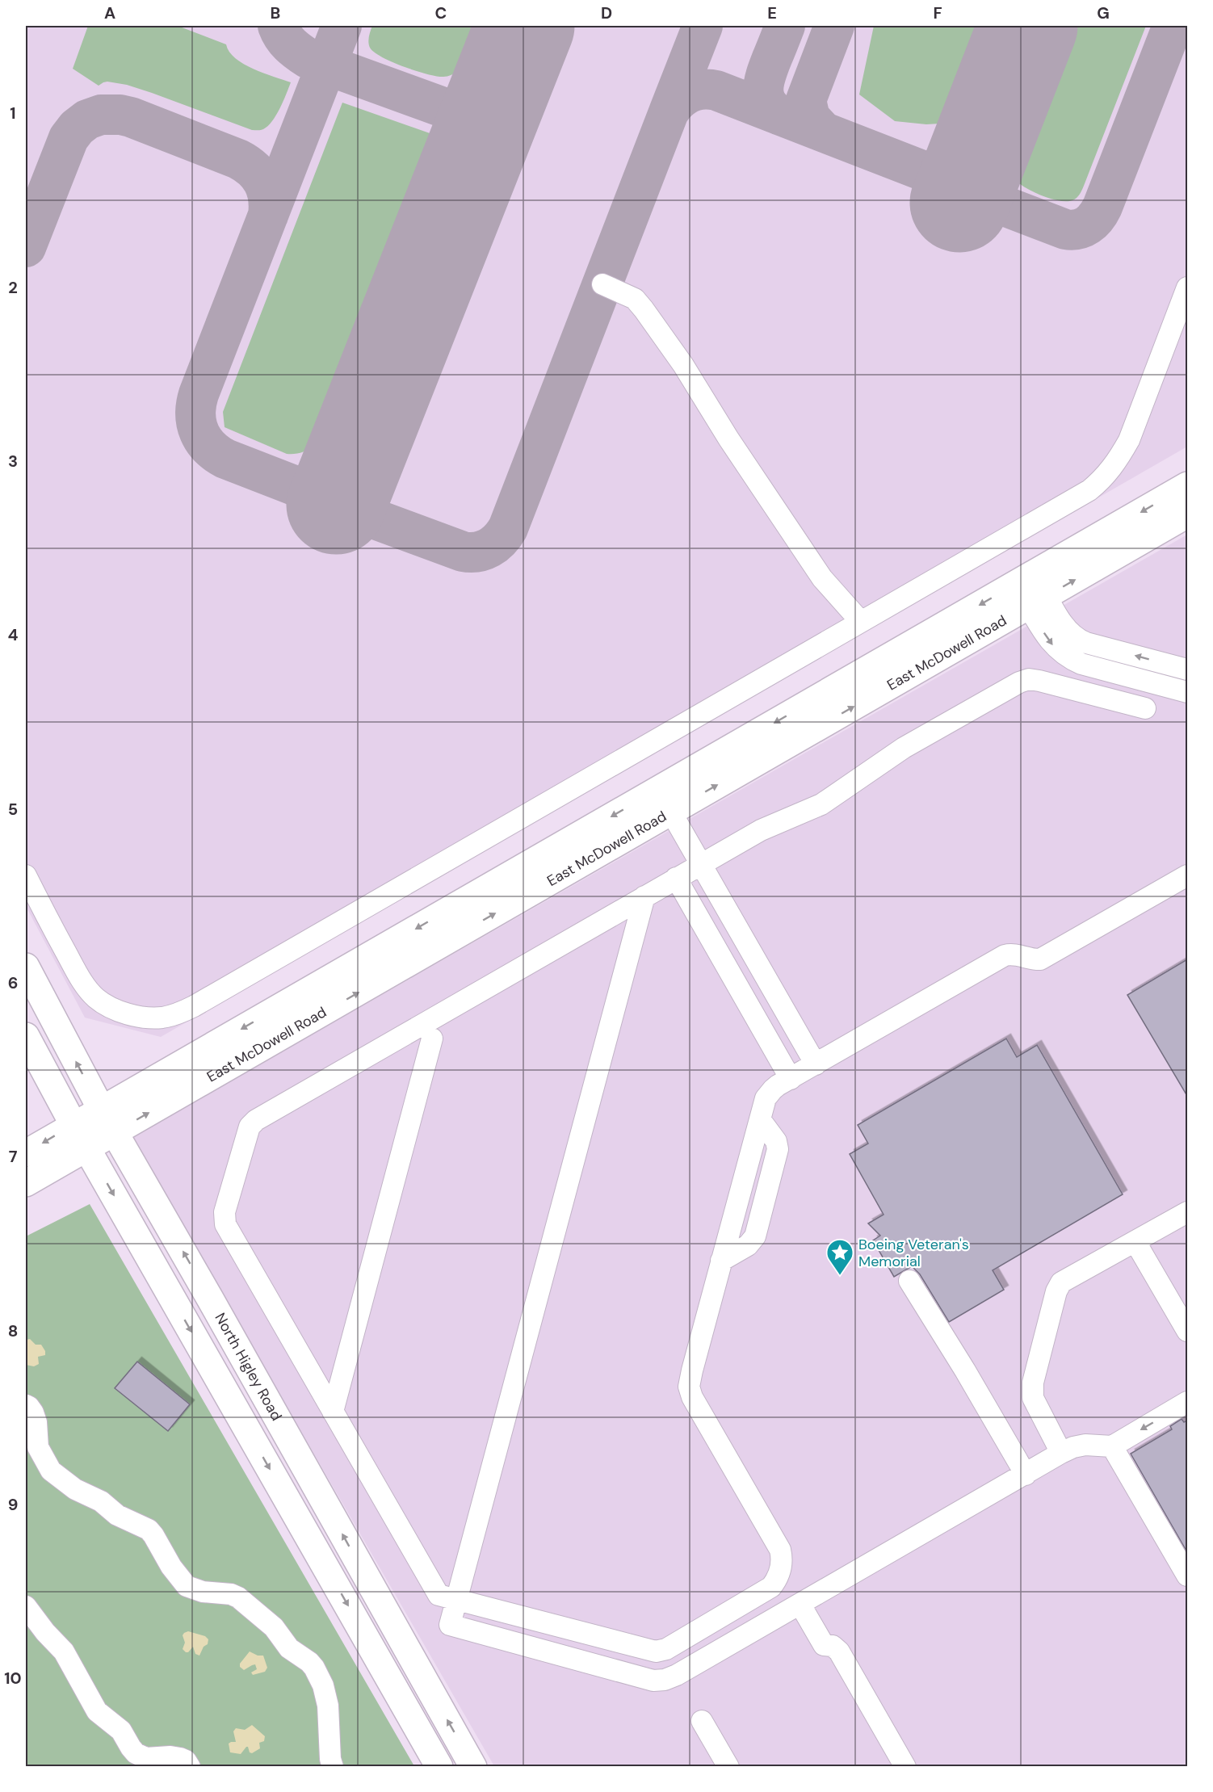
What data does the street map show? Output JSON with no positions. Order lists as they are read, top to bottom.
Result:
{
  "streets": {
    "main road": ["East McDowell Road", "North Higley Road"]
  },
  "crossings": [
    ["East McDowell Road", "North Higley Road"]
  ],
  "places": {
    "place": ["Boeing Veteran's Memorial"]
  },
  "grid": {
    "columns": [
      "A",
      "B",
      "C",
      "D",
      "E",
      "F",
      "G"
    ],
    "rows": [
      "1",
      "2",
      "3",
      "4",
      "5",
      "6",
      "7",
      "8",
      "9",
      "10"
    ]
  }
}
